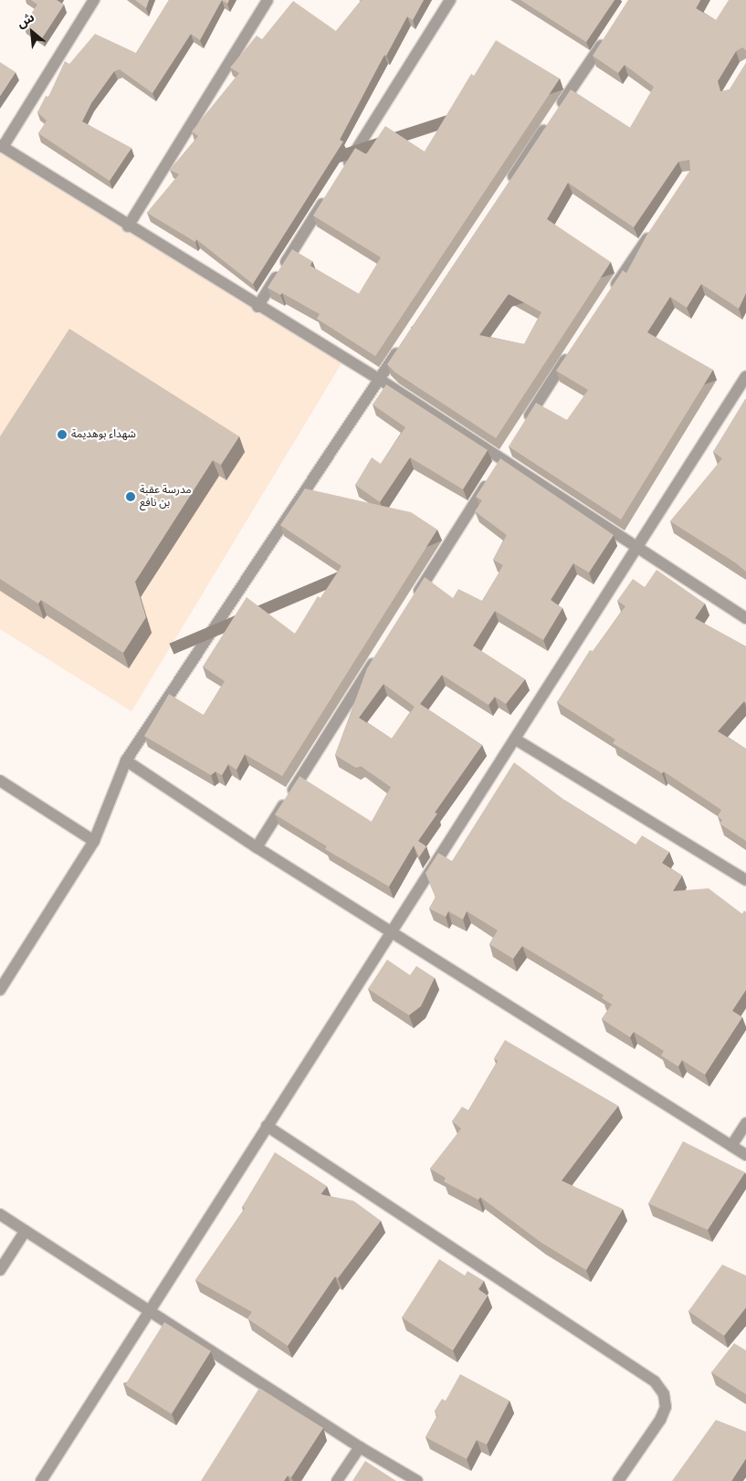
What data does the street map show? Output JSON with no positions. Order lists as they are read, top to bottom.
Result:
{
  "places": ["شهداء بوهديمة", "مدرسة عقبة بن نافع"],
  "north": "top left"
}
